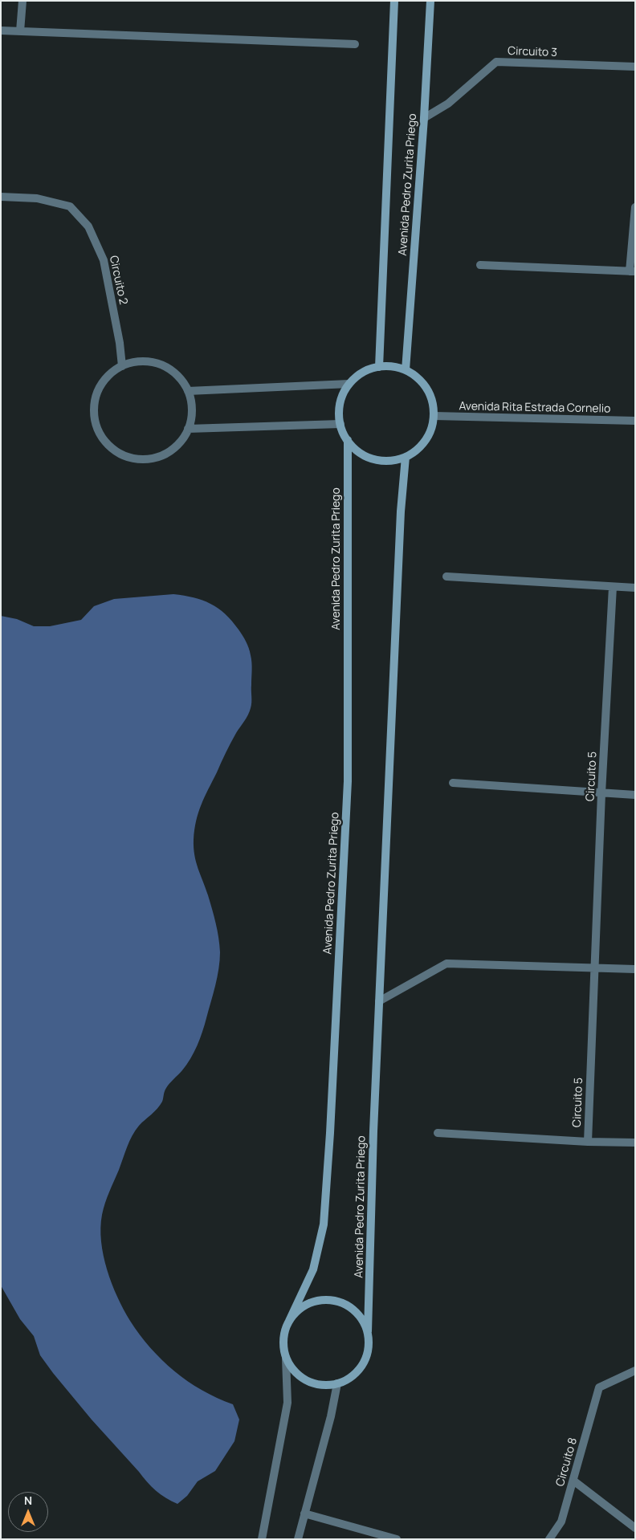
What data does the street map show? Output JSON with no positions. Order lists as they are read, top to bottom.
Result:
{
  "streets": {
    "street": [
      "Circuito 3",
      "Avenida Pedro Zurita Priego",
      "Circuito 2",
      "Avenida Rita Estrada Cornelio",
      "Circuito 5",
      "Circuito 8"
    ]
  },
  "crossings": [
    ["Circuito 3", "Avenida Pedro Zurita Priego"],
    ["Avenida Pedro Zurita Priego", "Avenida Rita Estrada Cornelio"]
  ],
  "north": "top"
}
